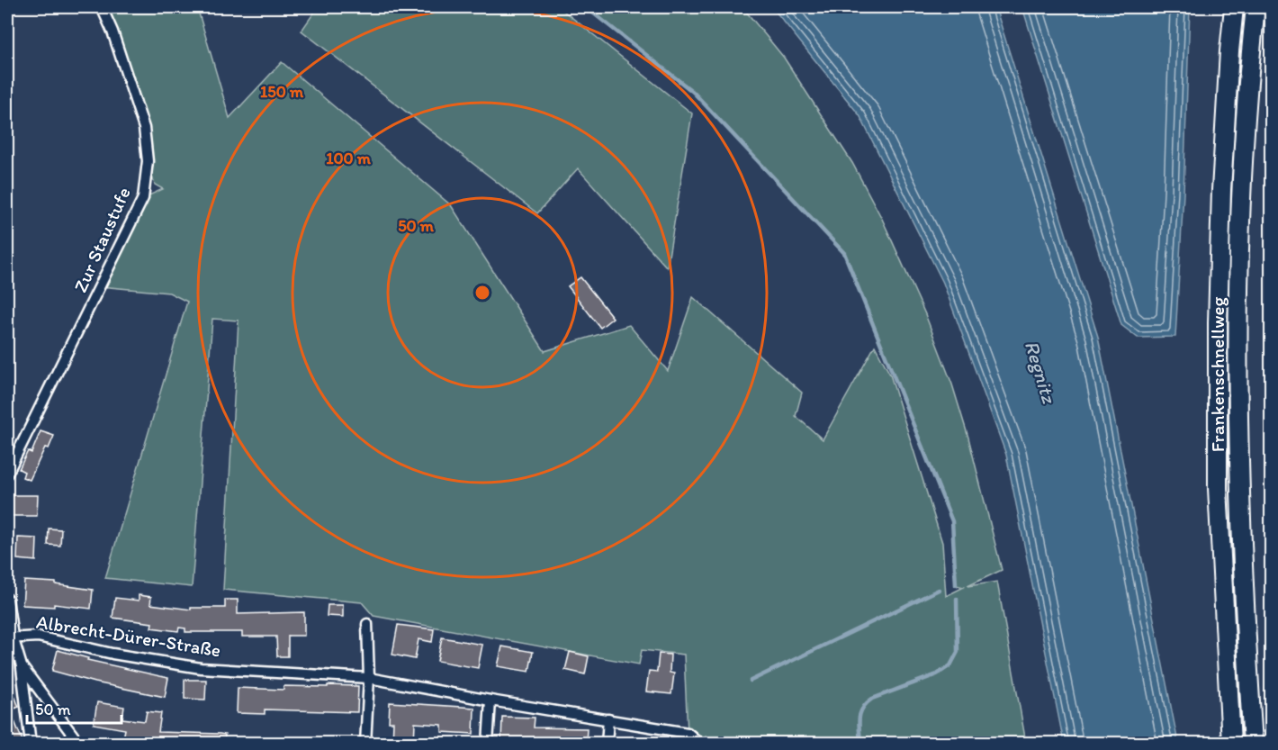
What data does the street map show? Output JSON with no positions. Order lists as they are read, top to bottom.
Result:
{
  "streets": {
    "highway": ["Frankenschnellweg"],
    "street": ["Zur Staustufe", "Albrecht-Dürer-Straße"]
  },
  "water": ["Regnitz"],
  "scale_bar": "50 m",
  "rings": ["150 m", "100 m", "50 m"]
}
